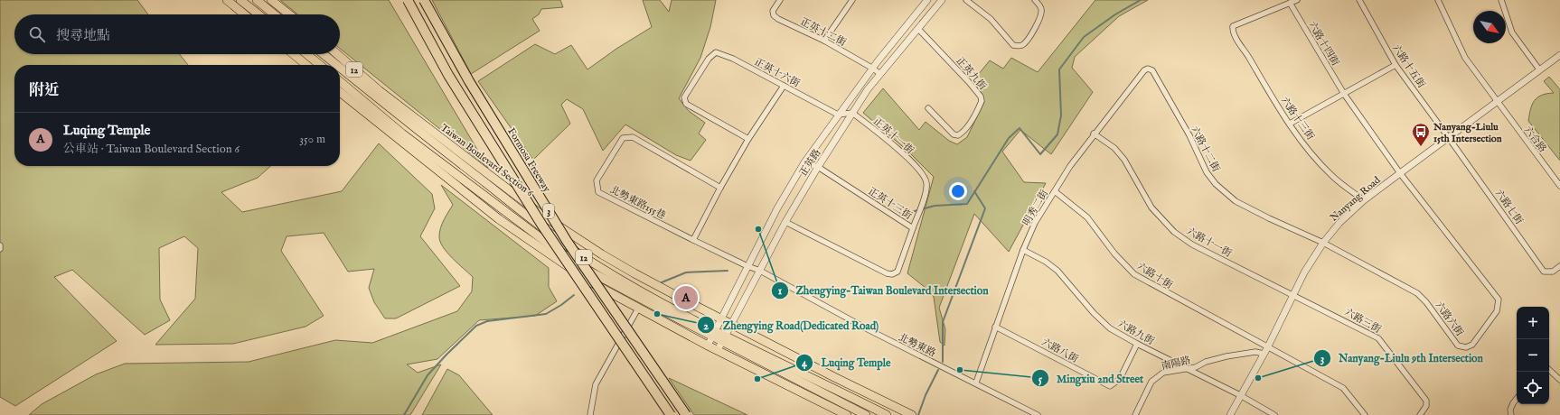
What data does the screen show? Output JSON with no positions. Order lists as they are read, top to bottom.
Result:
{
  "streets": {
    "highway": ["Formosa Freeway", "3"],
    "main road": ["12", "Taiwan Boulevard Section 6"],
    "street": [
      "正英十二街",
      "六路十四街",
      "六路十五街",
      "正英十六街",
      "正英九街",
      "六路十三街",
      "正英十一街",
      "六合路",
      "六路十二街",
      "正英路",
      "Nanyang Road",
      "北勢東路155巷",
      "正英十三街",
      "六路七街",
      "明秀二街",
      "六路十一街",
      "六路十街",
      "六路六街",
      "六路三街",
      "六路九街",
      "北勢東路",
      "六路八街",
      "南陽路"
    ]
  },
  "crossings": [
    ["正英十二街", "正英路"],
    ["六路十四街", "六路十三街"],
    ["六路十四街", "Nanyang Road"],
    ["六路十四街", "六路六街"],
    ["六路十五街", "Nanyang Road"],
    ["六路十五街", "六路七街"],
    ["12", "正英路"],
    ["正英十六街", "正英路"],
    ["正英九街", "正英路"],
    ["六路十三街", "Nanyang Road"],
    ["正英十一街", "正英路"],
    ["正英十一街", "正英十三街"],
    ["六合路", "Nanyang Road"],
    ["六路十二街", "Nanyang Road"],
    ["六路十二街", "明秀二街"],
    ["六路十二街", "六路六街"],
    ["Taiwan Boulevard Section 6", "正英路"],
    ["正英路", "正英十三街"],
    ["正英路", "北勢東路"],
    ["Nanyang Road", "六路七街"],
    ["Nanyang Road", "六路十一街"],
    ["Nanyang Road", "六路十街"],
    ["Nanyang Road", "六路六街"],
    ["Nanyang Road", "六路三街"],
    ["Nanyang Road", "六路九街"],
    ["Nanyang Road", "南陽路"],
    ["北勢東路155巷", "北勢東路"],
    ["明秀二街", "六路十一街"],
    ["明秀二街", "六路十街"],
    ["明秀二街", "六路九街"],
    ["明秀二街", "北勢東路"],
    ["明秀二街", "六路八街"],
    ["六路十一街", "六路三街"],
    ["六路九街", "六路八街"],
    ["六路九街", "南陽路"]
  ],
  "places": {
    "bus stop": ["Nanyang-Liulu 15th Intersection"],
    "other": [
      "Zhengying-Taiwan Boulevard Intersection",
      "Zhengying Road(Dedicated Road)",
      "Mingxiu 2nd Street",
      "Nanyang-Liulu 9th Intersection",
      "Luqing Temple"
    ]
  },
  "north": "bottom right",
  "page": {
    "search": "搜尋地點",
    "heading": "附近",
    "list": [
      {
        "mark": "A",
        "name": "Luqing Temple",
        "note": "公車站 · Taiwan Boulevard Section 6",
        "value": "350 m"
      }
    ],
    "pins": "A",
    "map_buttons": ["+", "−"]
  }
}
